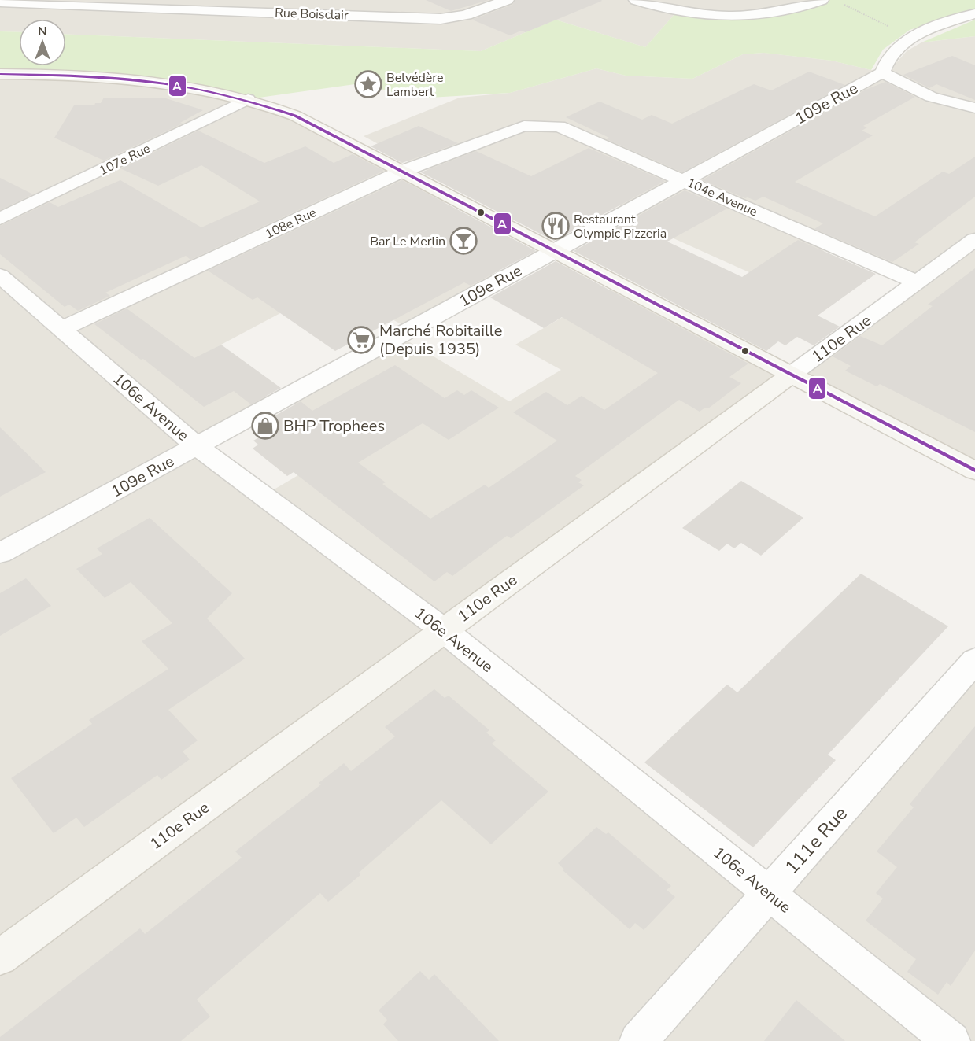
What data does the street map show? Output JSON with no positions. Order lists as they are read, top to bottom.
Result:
{
  "streets": {
    "street": [
      "Rue Boisclair",
      "109e Rue",
      "107e Rue",
      "104e Avenue",
      "108e Rue",
      "110e Rue",
      "106e Avenue",
      "111e Rue"
    ]
  },
  "crossings": [
    ["109e Rue", "104e Avenue"],
    ["109e Rue", "106e Avenue"],
    ["104e Avenue", "108e Rue"],
    ["104e Avenue", "110e Rue"],
    ["108e Rue", "106e Avenue"],
    ["110e Rue", "106e Avenue"],
    ["106e Avenue", "111e Rue"]
  ],
  "places": {
    "place": ["Belvédère Lambert"],
    "restaurant": ["Restaurant Olympic Pizzeria"],
    "bar": ["Bar Le Merlin"],
    "supermarket": ["Marché Robitaille (Depuis 1935)"],
    "shop": ["BHP Trophees"]
  },
  "lines": ["transit line A"],
  "north": "top"
}
